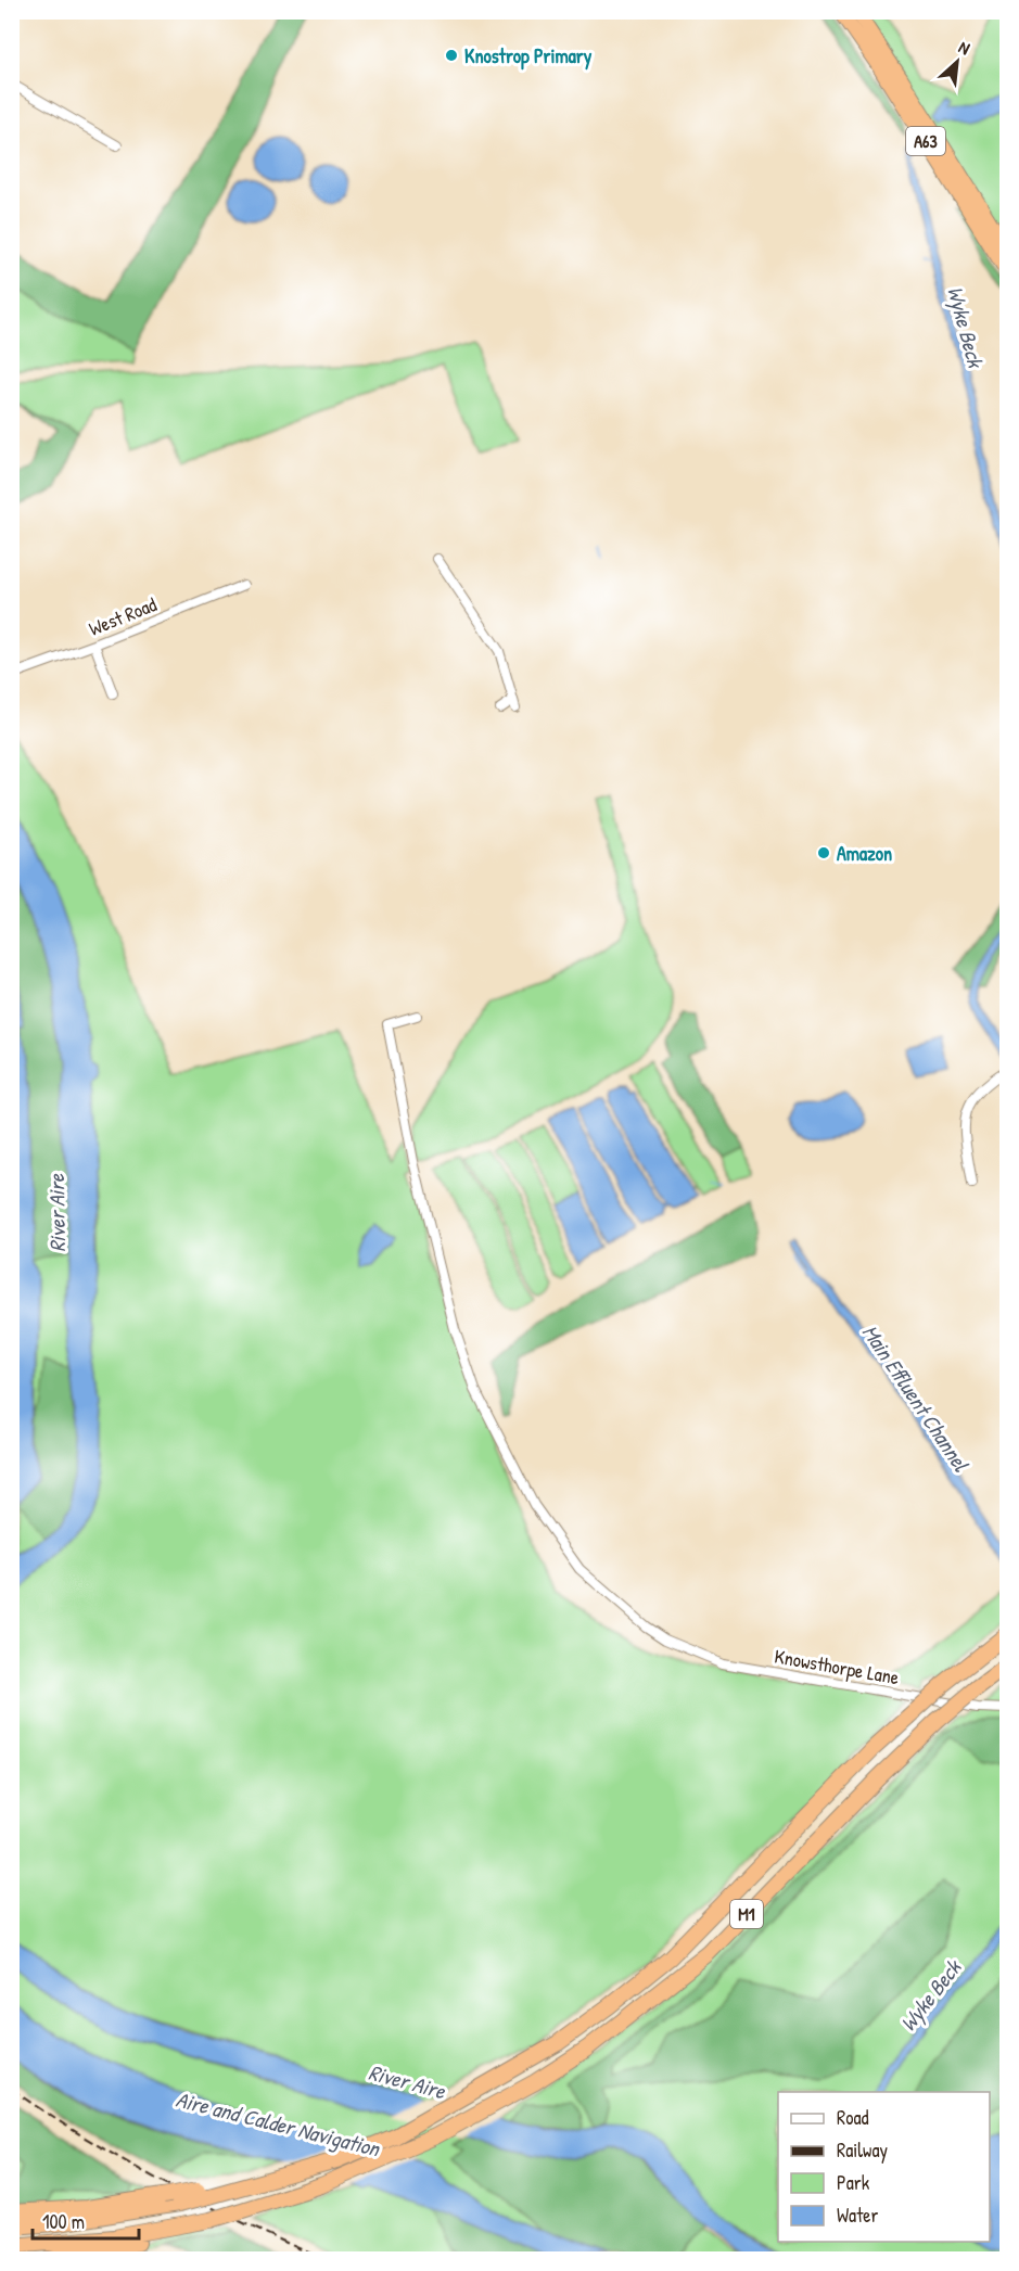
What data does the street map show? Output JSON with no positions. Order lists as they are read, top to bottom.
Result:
{
  "streets": {
    "highway": ["A63", "M1"],
    "street": ["West Road", "Knowsthorpe Lane"]
  },
  "water": [
    "Wyke Beck",
    "River Aire",
    "Main Effluent Channel",
    "Aire and Calder Navigation"
  ],
  "places": ["Knostrop Primary", "Amazon"],
  "legend": [
    "Road",
    "Railway",
    "Park",
    "Water"
  ],
  "scale_bar": "100 m",
  "north": "top right"
}
